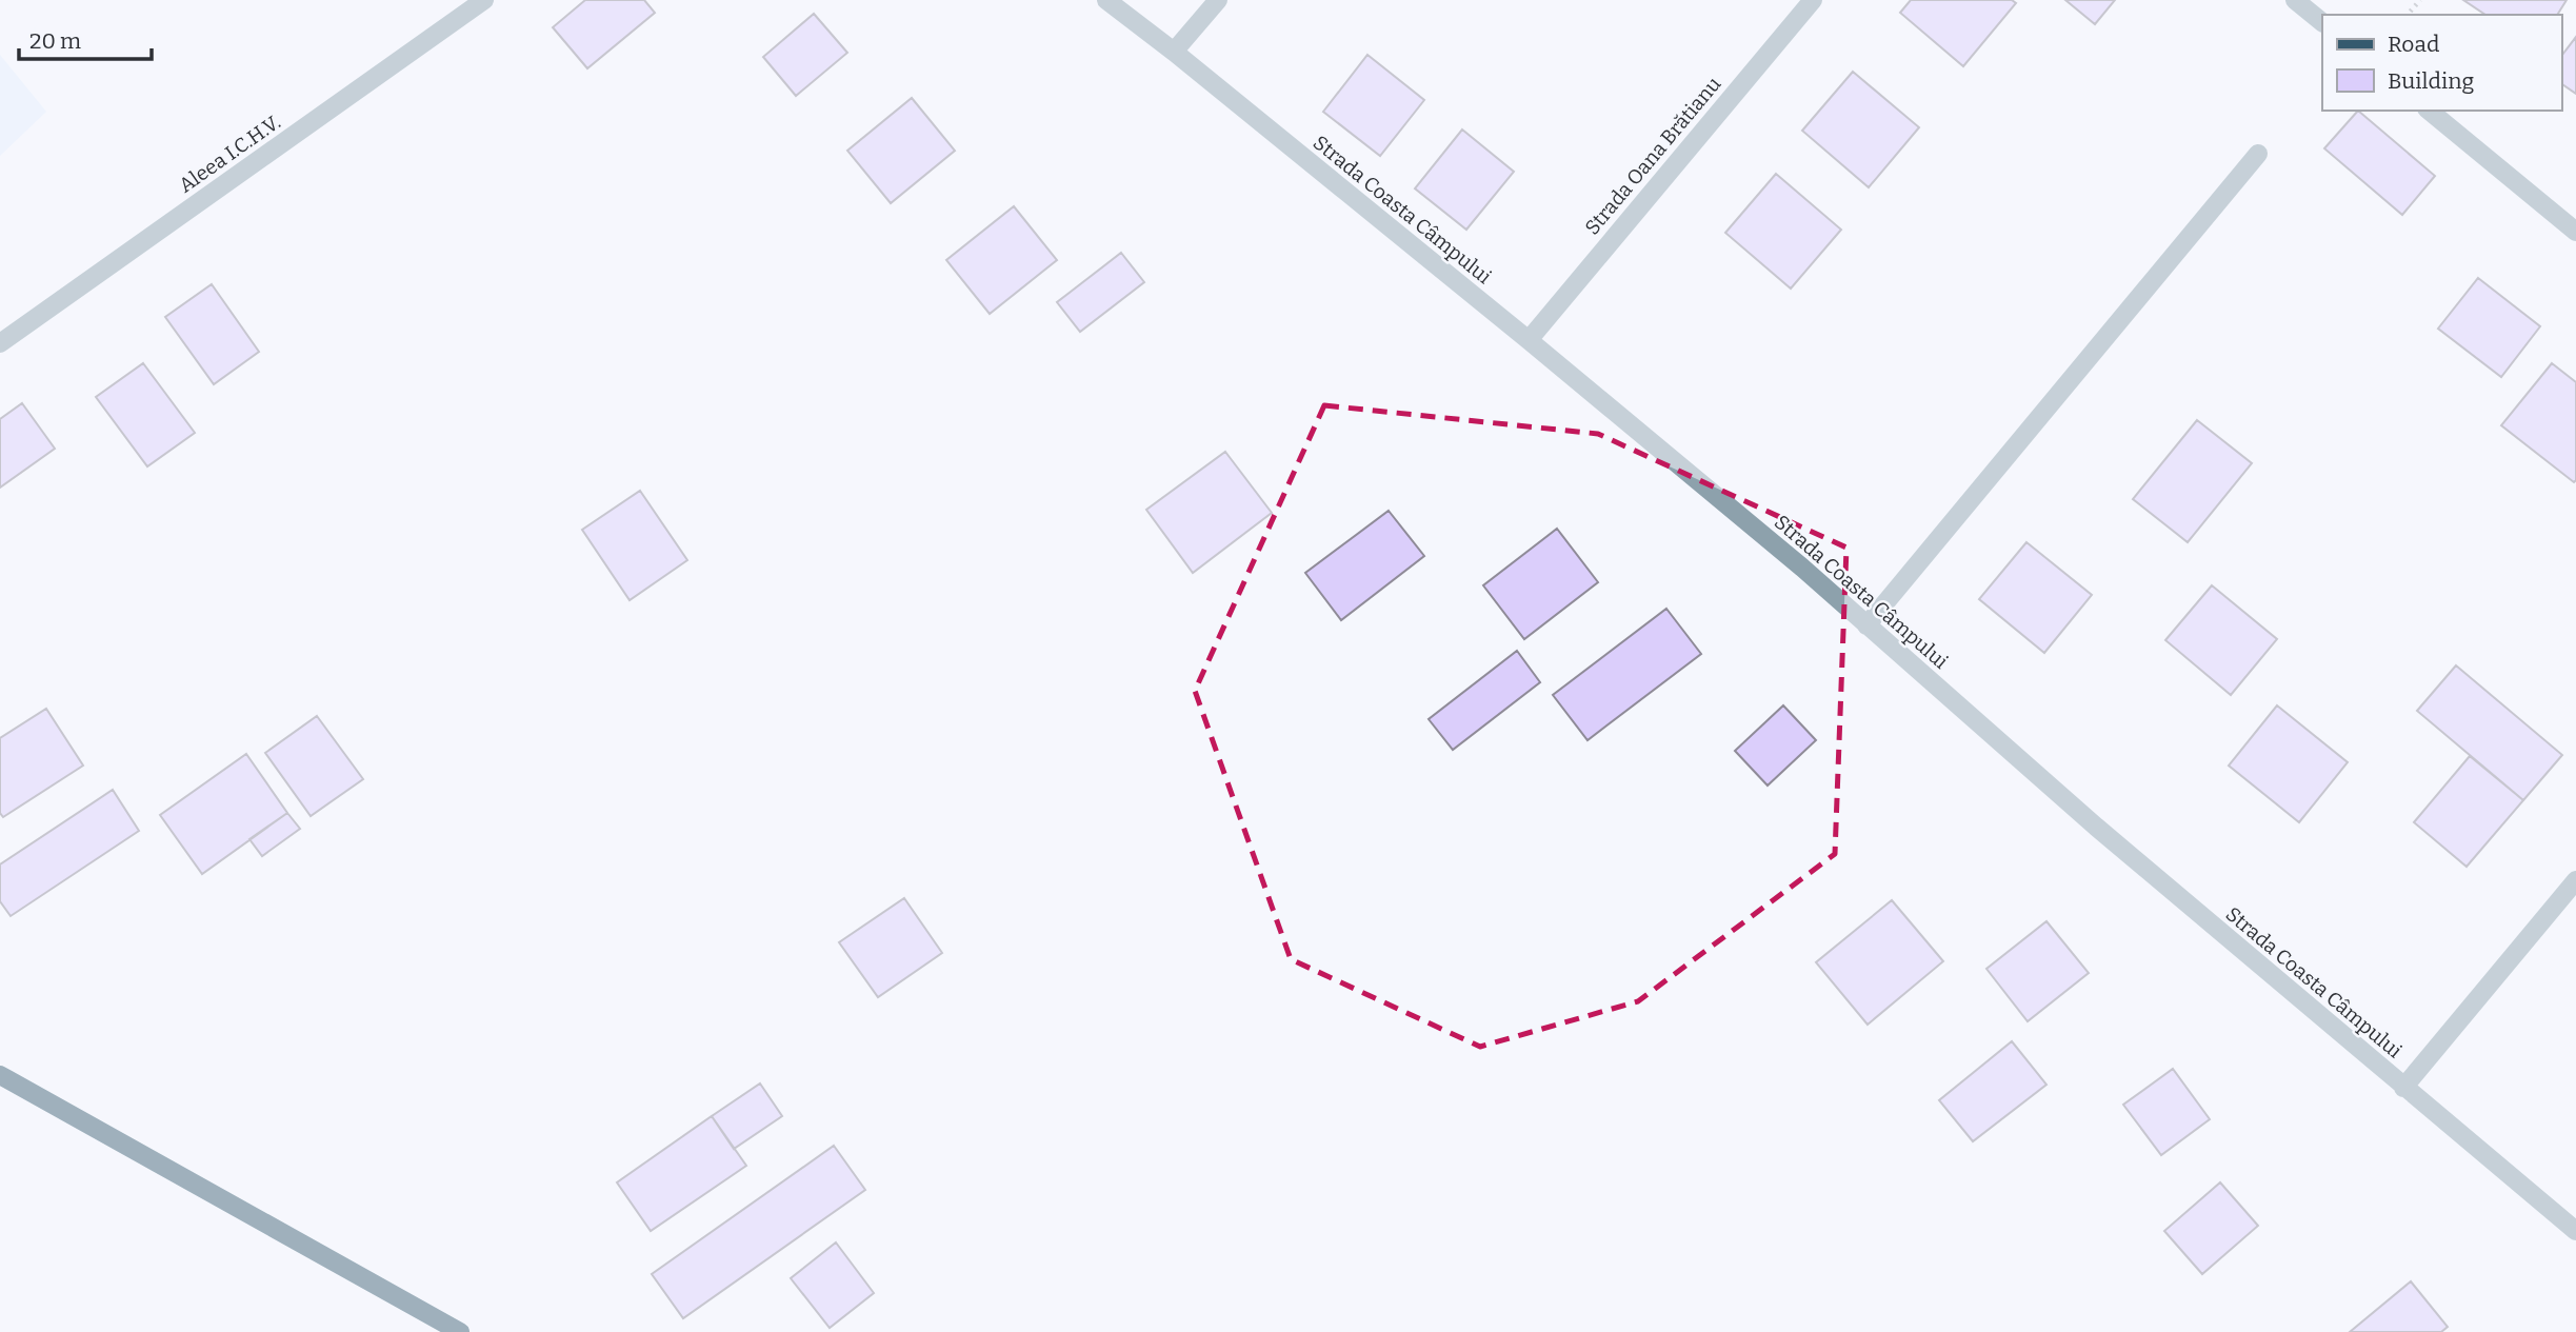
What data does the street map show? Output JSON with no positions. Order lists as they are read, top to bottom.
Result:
{
  "streets": {
    "street": ["Aleea I.C.H.V.", "Strada Oana Brătianu", "Strada Coasta Câmpului"]
  },
  "crossings": [
    ["Strada Oana Brătianu", "Strada Coasta Câmpului"]
  ],
  "legend": ["Road", "Building"],
  "scale_bar": "20 m"
}
